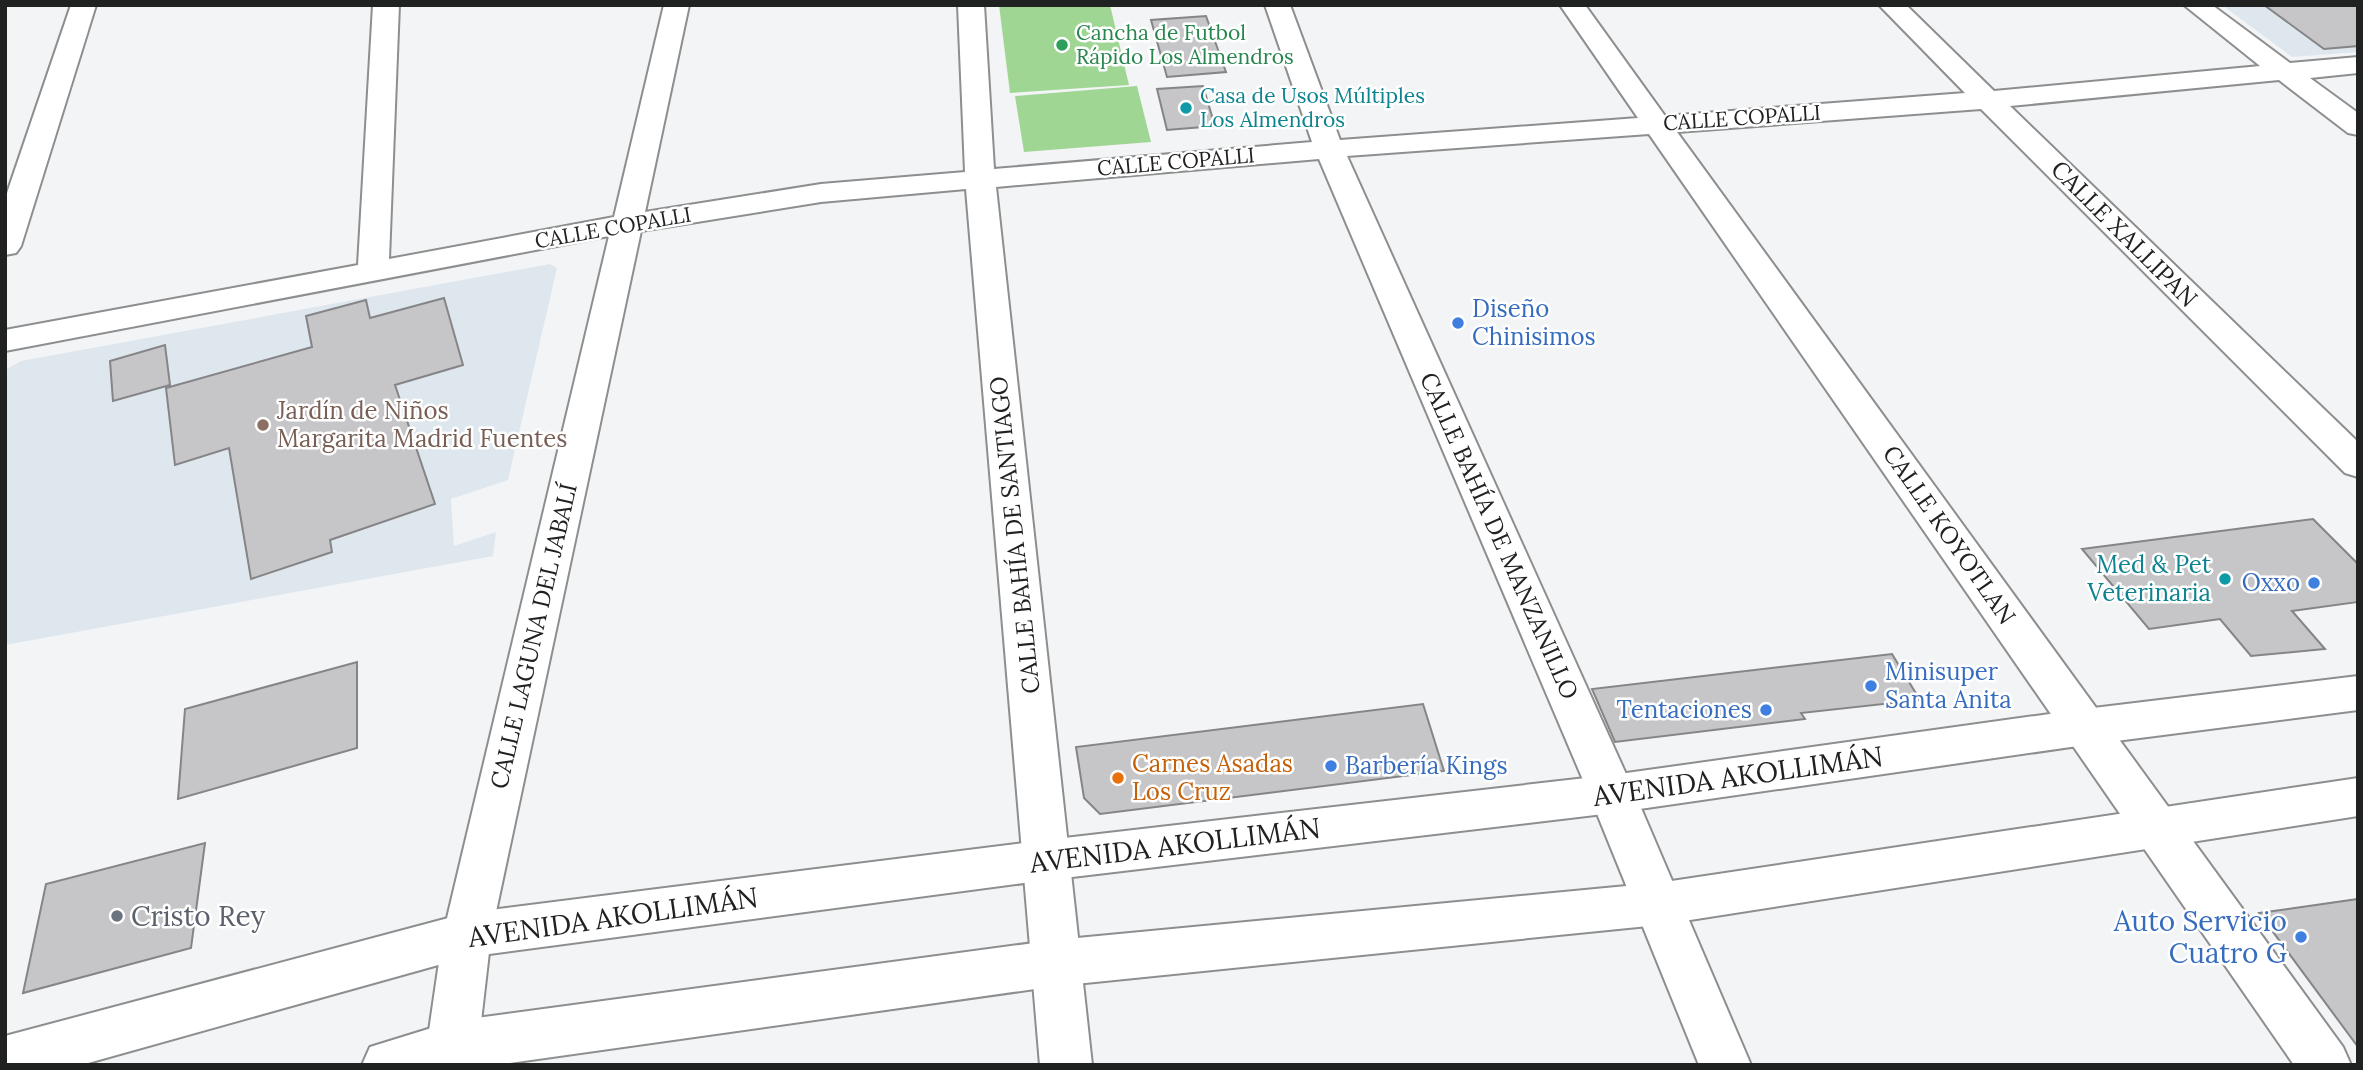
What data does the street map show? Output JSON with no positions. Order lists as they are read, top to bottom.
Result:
{
  "streets": {
    "street": [
      "CALLE COPALLI",
      "CALLE XALLIPAN",
      "CALLE BAHÍA DE SANTIAGO",
      "CALLE KOYOTLAN",
      "CALLE BAHÍA DE MANZANILLO",
      "CALLE LAGUNA DEL JABALÍ",
      "AVENIDA AKOLLIMÁN"
    ]
  },
  "crossings": [
    ["CALLE COPALLI", "CALLE XALLIPAN"],
    ["CALLE COPALLI", "CALLE BAHÍA DE SANTIAGO"],
    ["CALLE COPALLI", "CALLE KOYOTLAN"],
    ["CALLE COPALLI", "CALLE BAHÍA DE MANZANILLO"],
    ["CALLE COPALLI", "CALLE LAGUNA DEL JABALÍ"],
    ["CALLE BAHÍA DE SANTIAGO", "AVENIDA AKOLLIMÁN"],
    ["CALLE KOYOTLAN", "AVENIDA AKOLLIMÁN"],
    ["CALLE BAHÍA DE MANZANILLO", "AVENIDA AKOLLIMÁN"],
    ["CALLE LAGUNA DEL JABALÍ", "AVENIDA AKOLLIMÁN"]
  ],
  "places": [
    "Cancha de Futbol Rápido Los Almendros",
    "Casa de Usos Múltiples Los Almendros",
    "Diseño Chinisimos",
    "Jardín de Niños Margarita Madrid Fuentes",
    "Med & Pet Veterinaria",
    "Oxxo",
    "Minisuper Santa Anita",
    "Tentaciones",
    "Barbería Kings",
    "Carnes Asadas Los Cruz",
    "Cristo Rey",
    "Auto Servicio Cuatro G"
  ]
}
